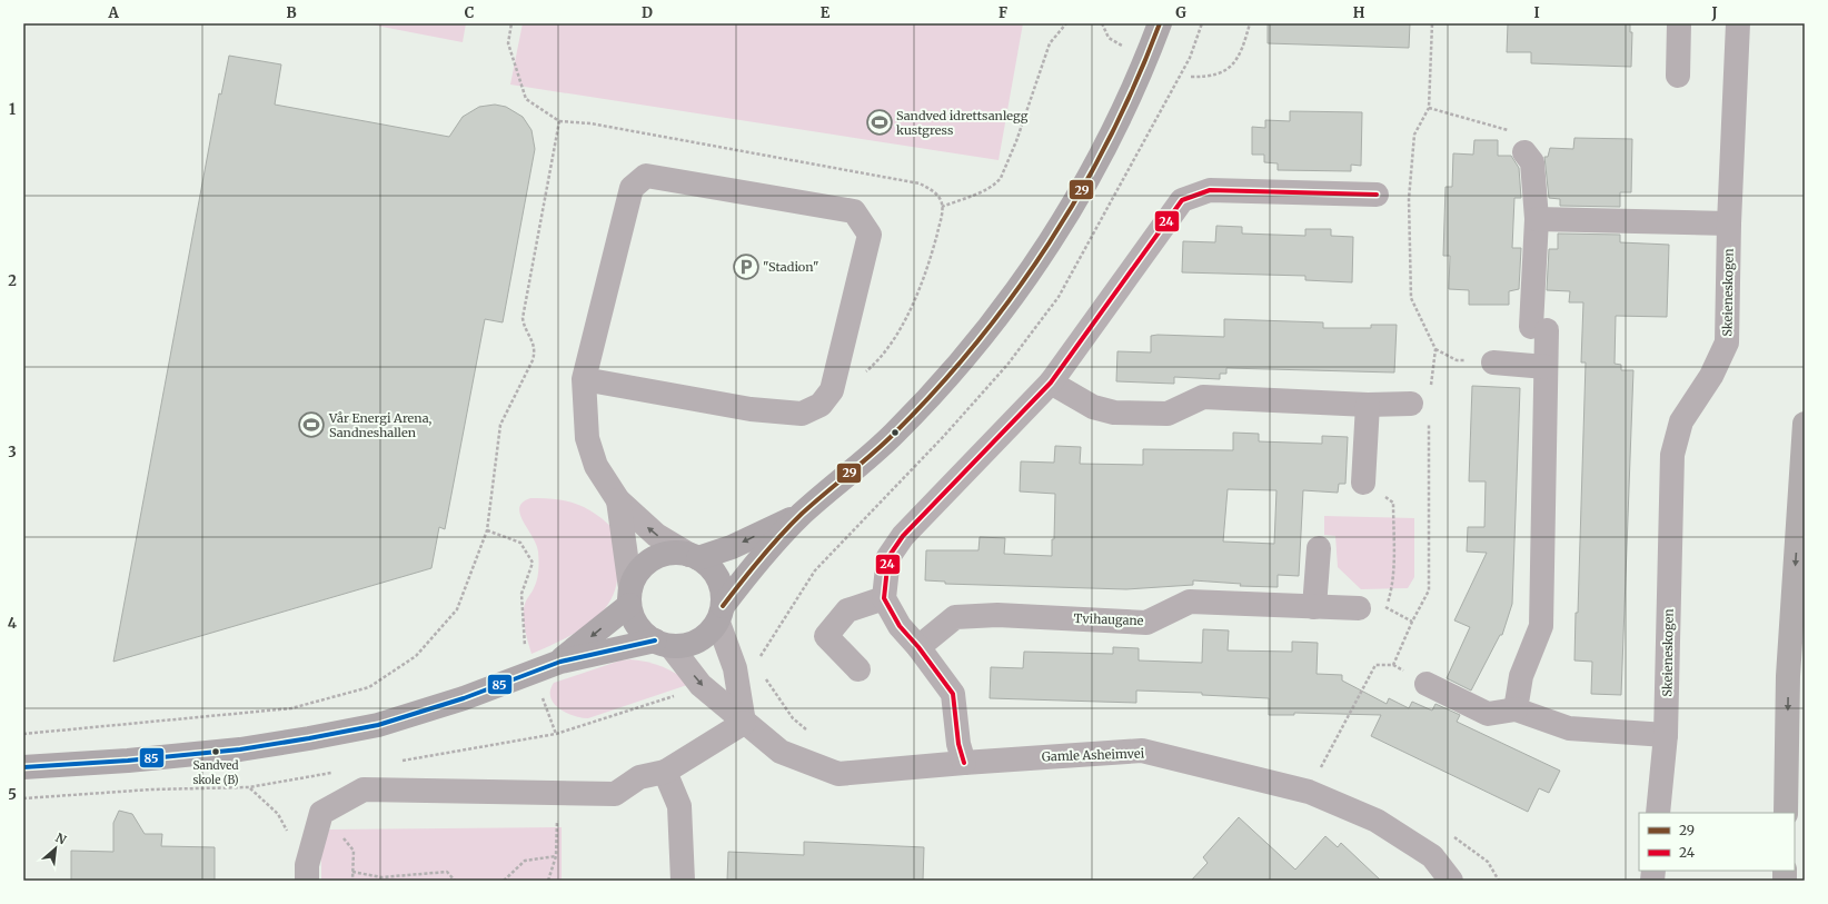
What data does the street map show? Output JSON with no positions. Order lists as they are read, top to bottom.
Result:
{
  "streets": {
    "street": ["Skeieneskogen", "Tvihaugane", "Gamle Asheimvei"]
  },
  "places": {
    "sports": ["Sandved idrettsanlegg kustgress", "Vår Energi Arena, Sandneshallen"],
    "parking": ["\"Stadion\""],
    "other": ["Sandved skole (B)"]
  },
  "lines": ["transit line 29", "transit line 24", "transit line 85"],
  "legend": ["29", "24"],
  "north": "top right",
  "grid": {
    "columns": [
      "A",
      "B",
      "C",
      "D",
      "E",
      "F",
      "G",
      "H",
      "I",
      "J"
    ],
    "rows": [
      "1",
      "2",
      "3",
      "4",
      "5"
    ]
  }
}
